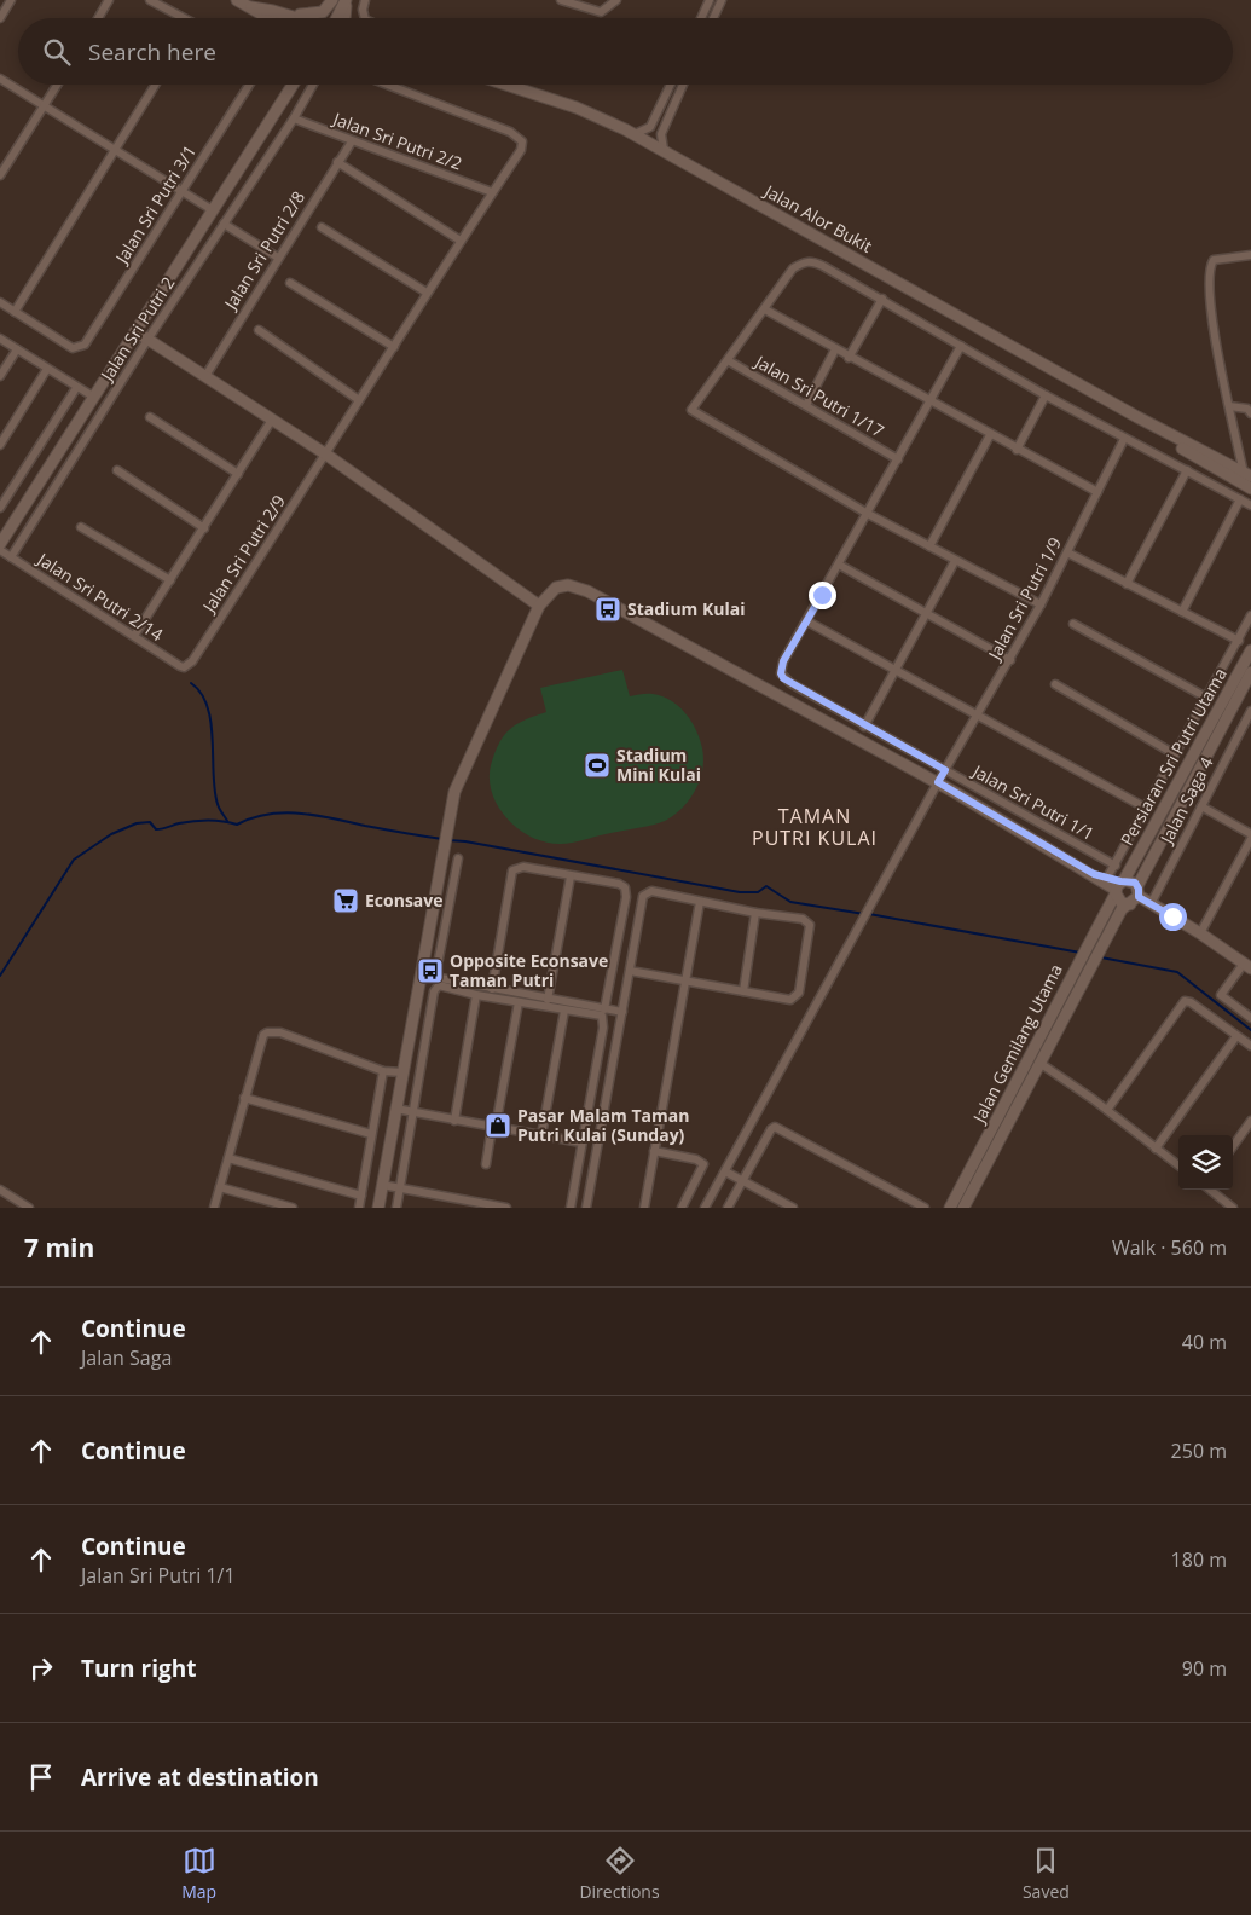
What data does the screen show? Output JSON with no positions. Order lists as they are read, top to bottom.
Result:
{
  "streets": {
    "street": [
      "Jalan Sri Putri 2/2",
      "Jalan Sri Putri 3/1",
      "Jalan Alor Bukit",
      "Jalan Sri Putri 2/8",
      "Jalan Sri Putri 2",
      "Jalan Sri Putri 1/17",
      "Jalan Sri Putri 2/9",
      "Jalan Sri Putri 2/14",
      "Jalan Sri Putri 1/9",
      "Persiaran Sri Putri Utama",
      "Jalan Saga 4",
      "Jalan Sri Putri 1/1",
      "Jalan Gemilang Utama"
    ]
  },
  "crossings": [
    ["Jalan Sri Putri 2/2", "Jalan Sri Putri 2/8"],
    ["Jalan Sri Putri 2/2", "Jalan Sri Putri 2"],
    ["Jalan Sri Putri 2/2", "Jalan Sri Putri 2/9"],
    ["Jalan Sri Putri 2", "Jalan Sri Putri 2/14"],
    ["Jalan Sri Putri 2/9", "Jalan Sri Putri 2/14"],
    ["Jalan Sri Putri 1/9", "Jalan Sri Putri 1/1"],
    ["Persiaran Sri Putri Utama", "Jalan Gemilang Utama"]
  ],
  "districts": ["TAMAN PUTRI KULAI"],
  "places": {
    "bus stop": ["Stadium Kulai", "Opposite Econsave Taman Putri"],
    "sports": ["Stadium Mini Kulai"],
    "supermarket": ["Econsave"],
    "shop": ["Pasar Malam Taman Putri Kulai (Sunday)"]
  },
  "page": {
    "search": "Search here",
    "heading": ["7 min", "Walk · 560 m"],
    "list": [
      ["Continue", "Jalan Saga", "40 m"],
      ["Continue", "250 m"],
      ["Continue", "Jalan Sri Putri 1/1", "180 m"],
      ["Turn right", "90 m"],
      "Arrive at destination"
    ],
    "nav": ["Map", "Directions", "Saved"]
  }
}
